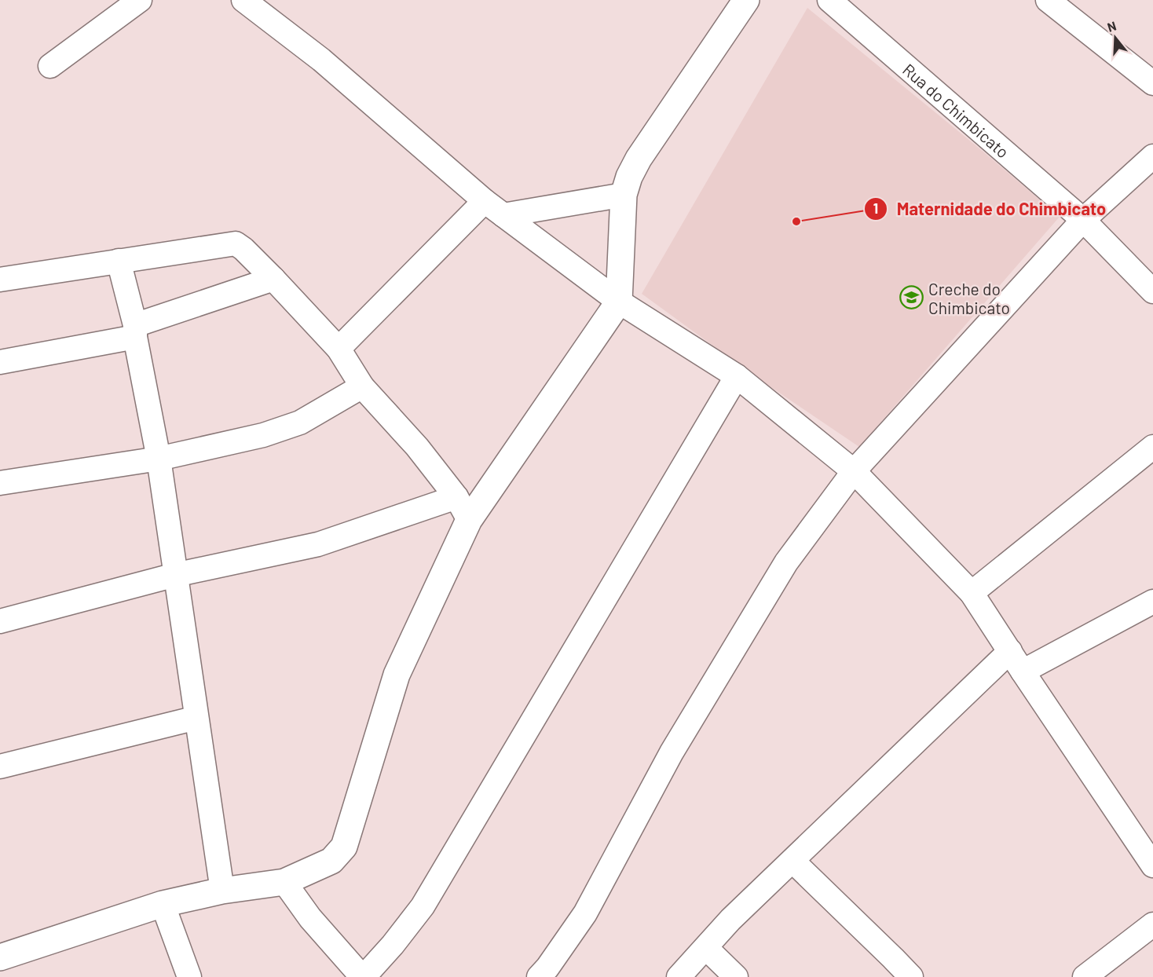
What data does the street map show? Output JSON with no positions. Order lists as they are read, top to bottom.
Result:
{
  "streets": {
    "street": ["Rua do Chimbicato"]
  },
  "places": {
    "other": ["Maternidade do Chimbicato"],
    "school or university": ["Creche do Chimbicato"]
  },
  "north": "top"
}
